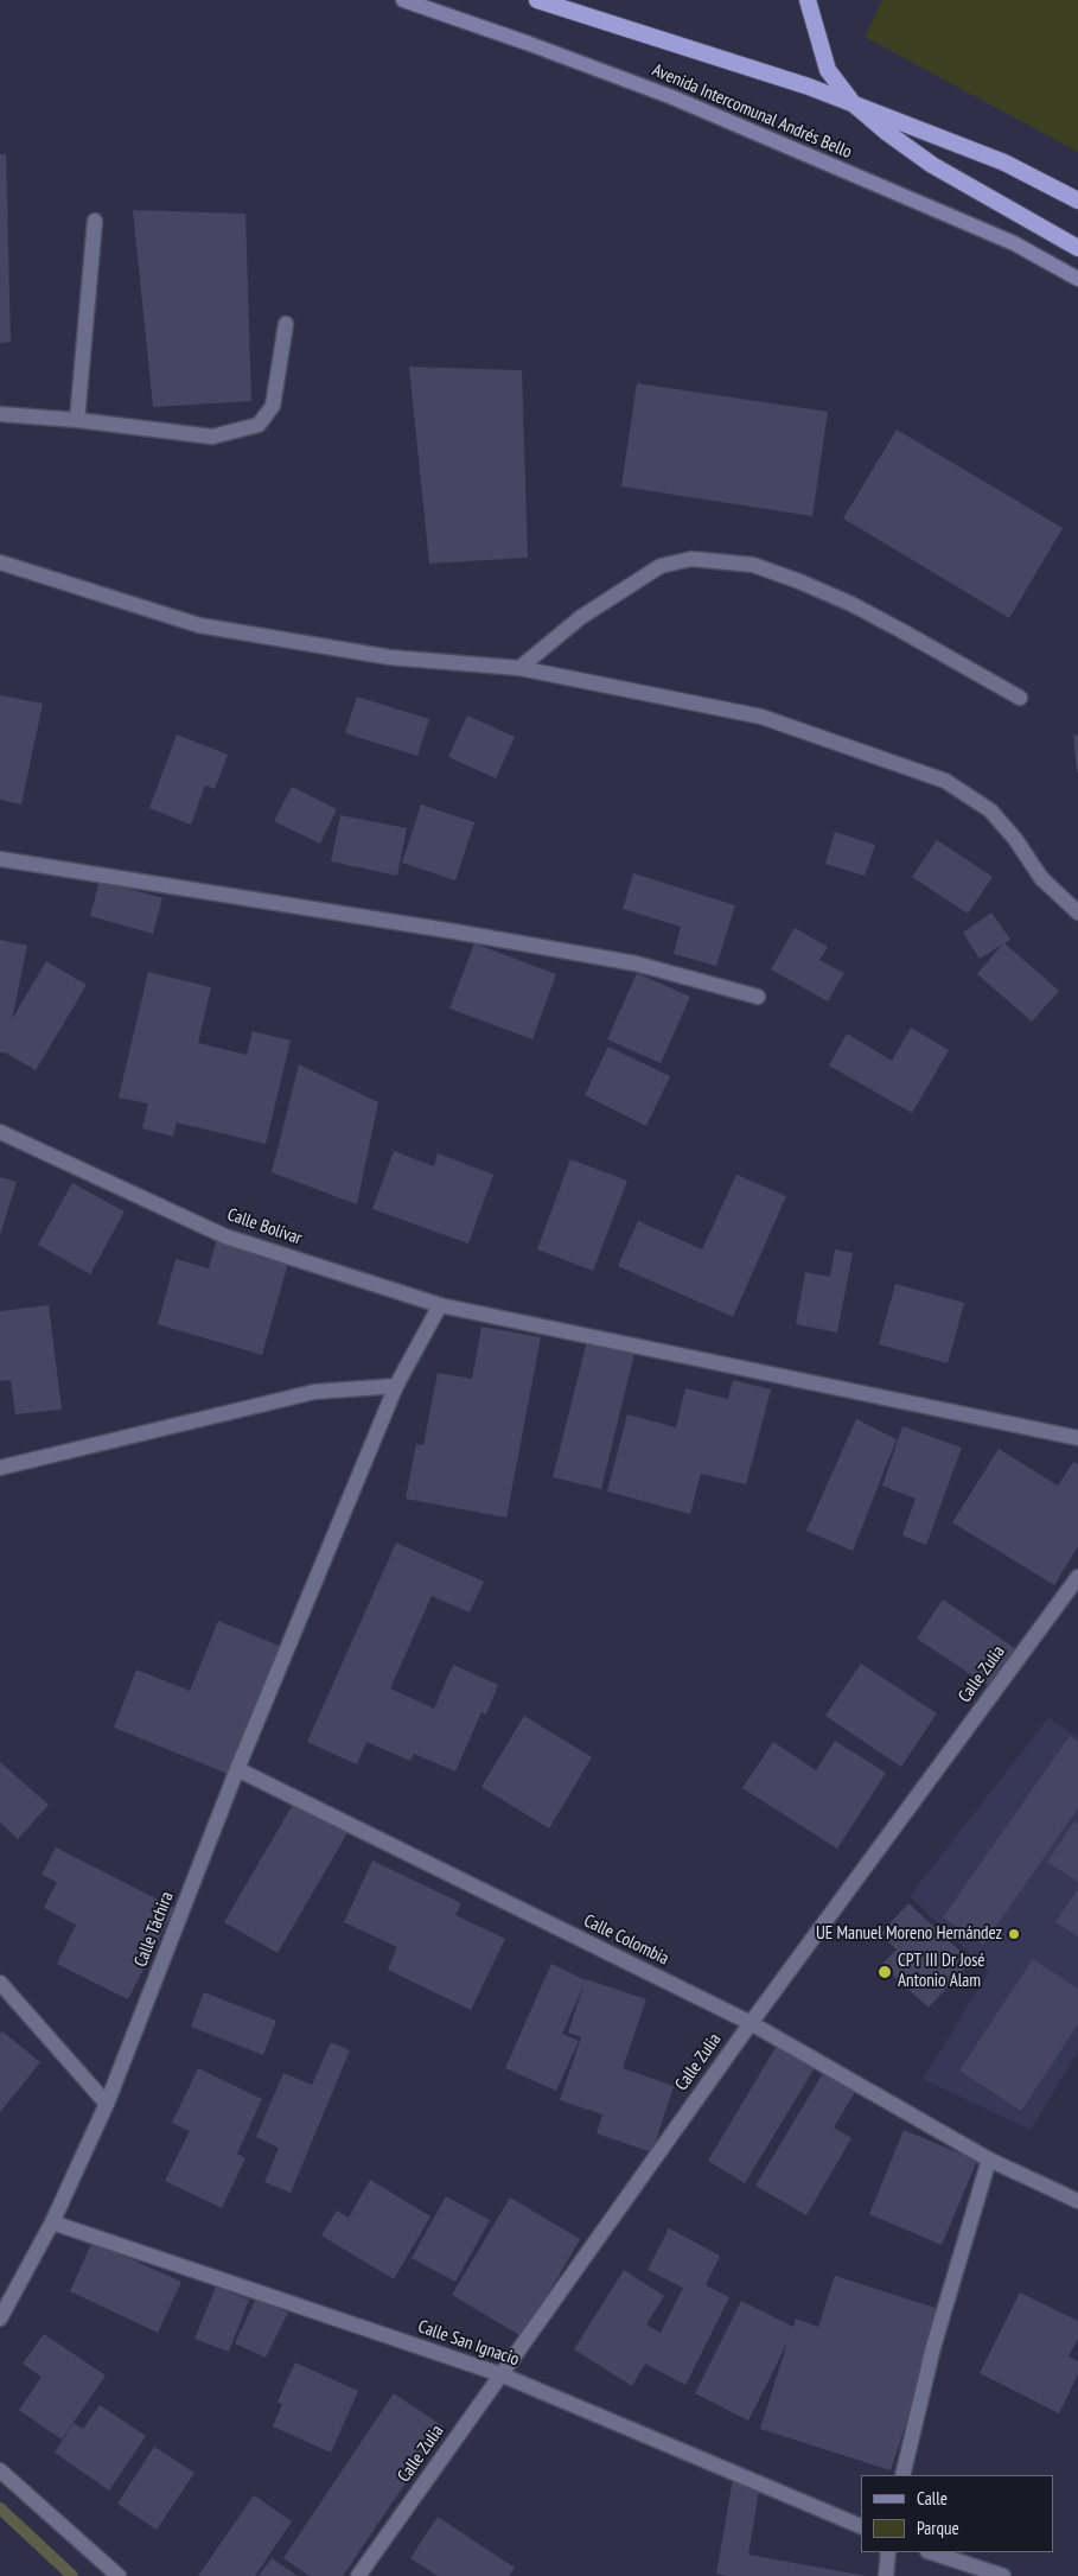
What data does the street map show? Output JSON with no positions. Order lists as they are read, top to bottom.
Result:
{
  "streets": {
    "main road": ["Avenida Intercomunal Andrés Bello"],
    "street": [
      "Calle Bolívar",
      "Calle Zulia",
      "Calle Táchira",
      "Calle Colombia",
      "Calle San Ignacio"
    ]
  },
  "crossings": [
    ["Calle Zulia", "Calle Colombia"],
    ["Calle Zulia", "Calle San Ignacio"],
    ["Calle Táchira", "Calle Colombia"],
    ["Calle Táchira", "Calle San Ignacio"]
  ],
  "places": ["UE Manuel Moreno Hernández", "CPT III Dr José Antonio Alam"],
  "legend": ["Calle", "Parque"]
}
